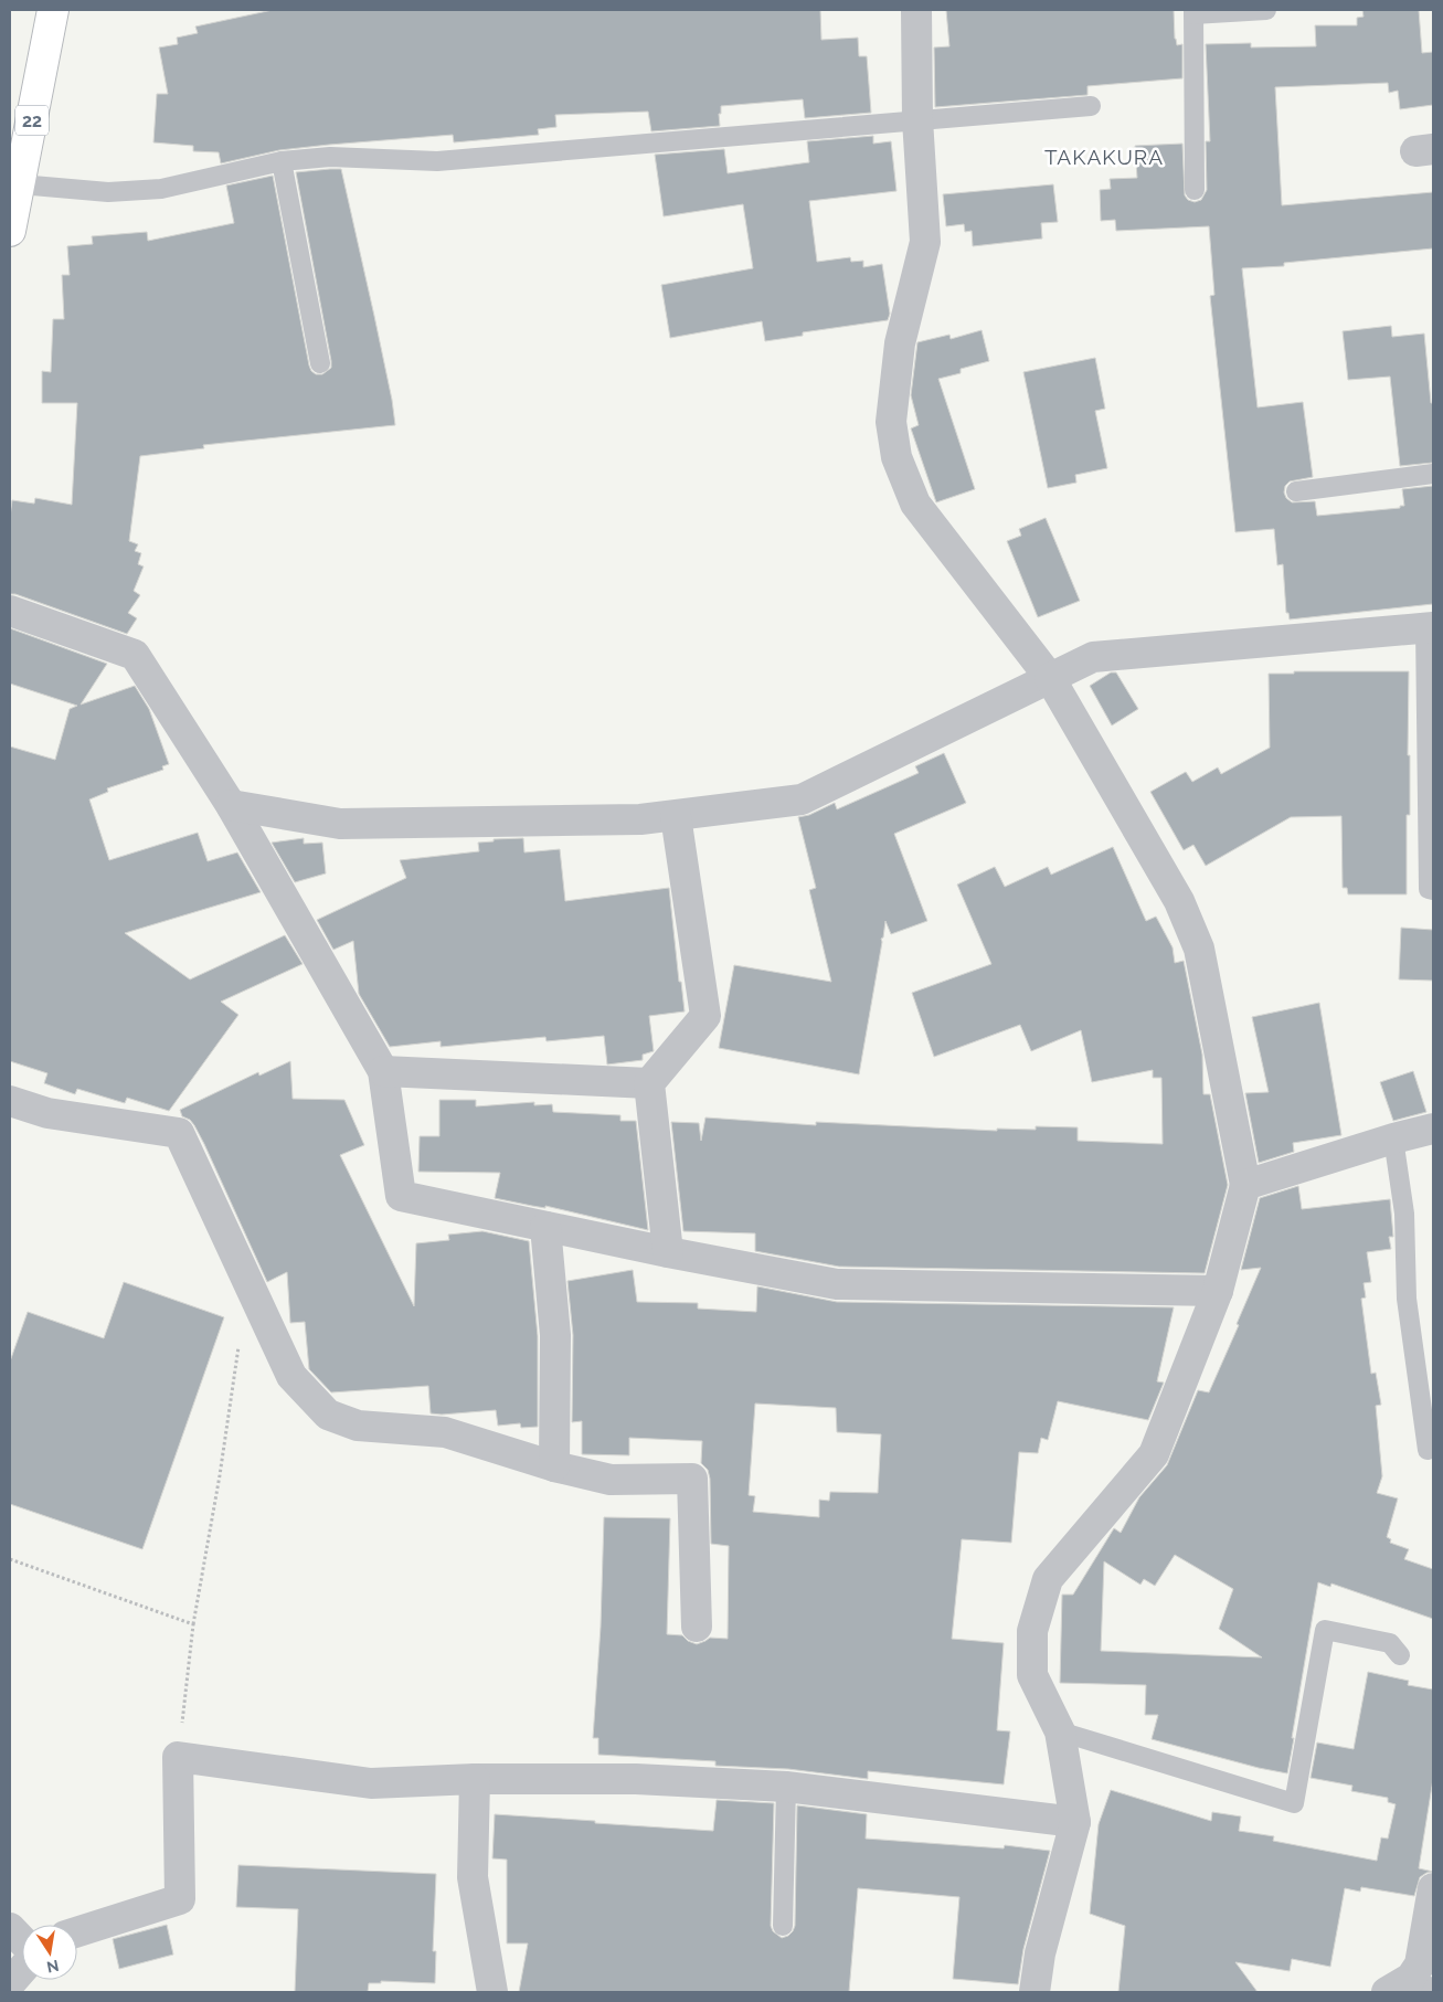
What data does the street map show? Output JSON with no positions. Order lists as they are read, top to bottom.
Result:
{
  "streets": {
    "main road": ["22"]
  },
  "districts": ["TAKAKURA"],
  "north": "bottom"
}
